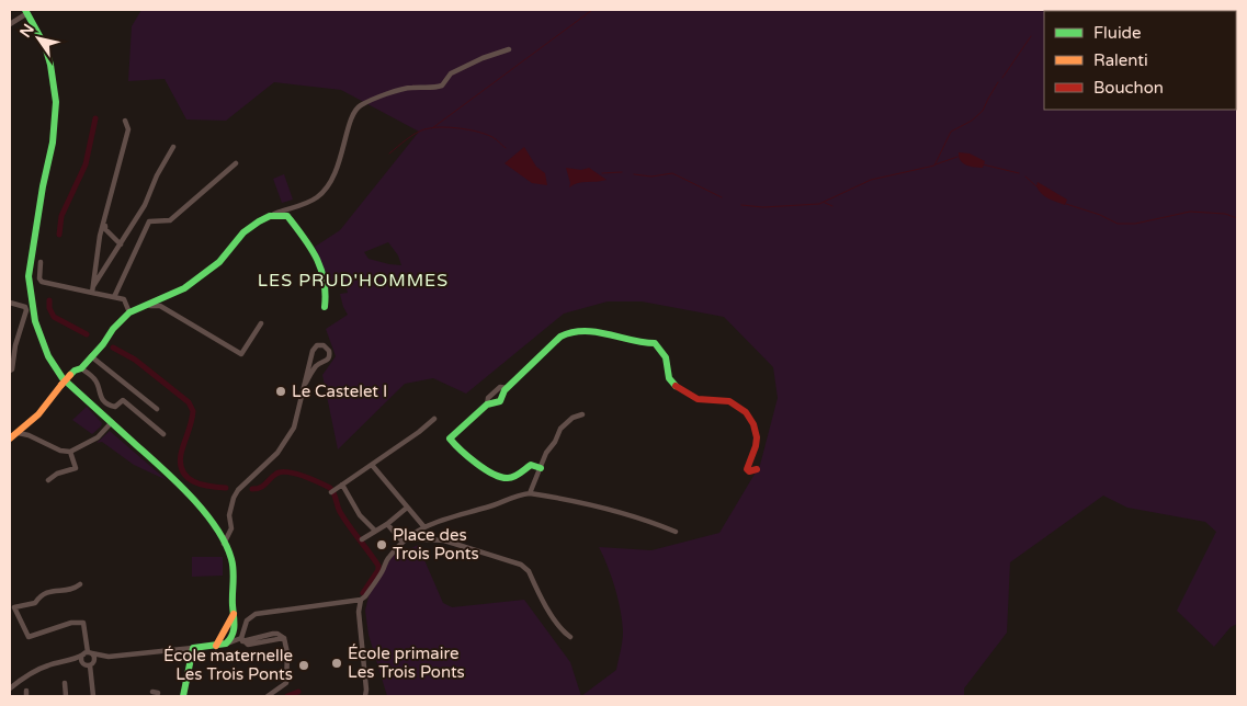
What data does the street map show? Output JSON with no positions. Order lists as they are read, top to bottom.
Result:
{
  "districts": ["LES PRUD'HOMMES"],
  "places": [
    "Le Castelet I",
    "Place des Trois Ponts",
    "École primaire Les Trois Ponts",
    "École maternelle Les Trois Ponts"
  ],
  "legend": ["Fluide", "Ralenti", "Bouchon"],
  "north": "top left"
}
